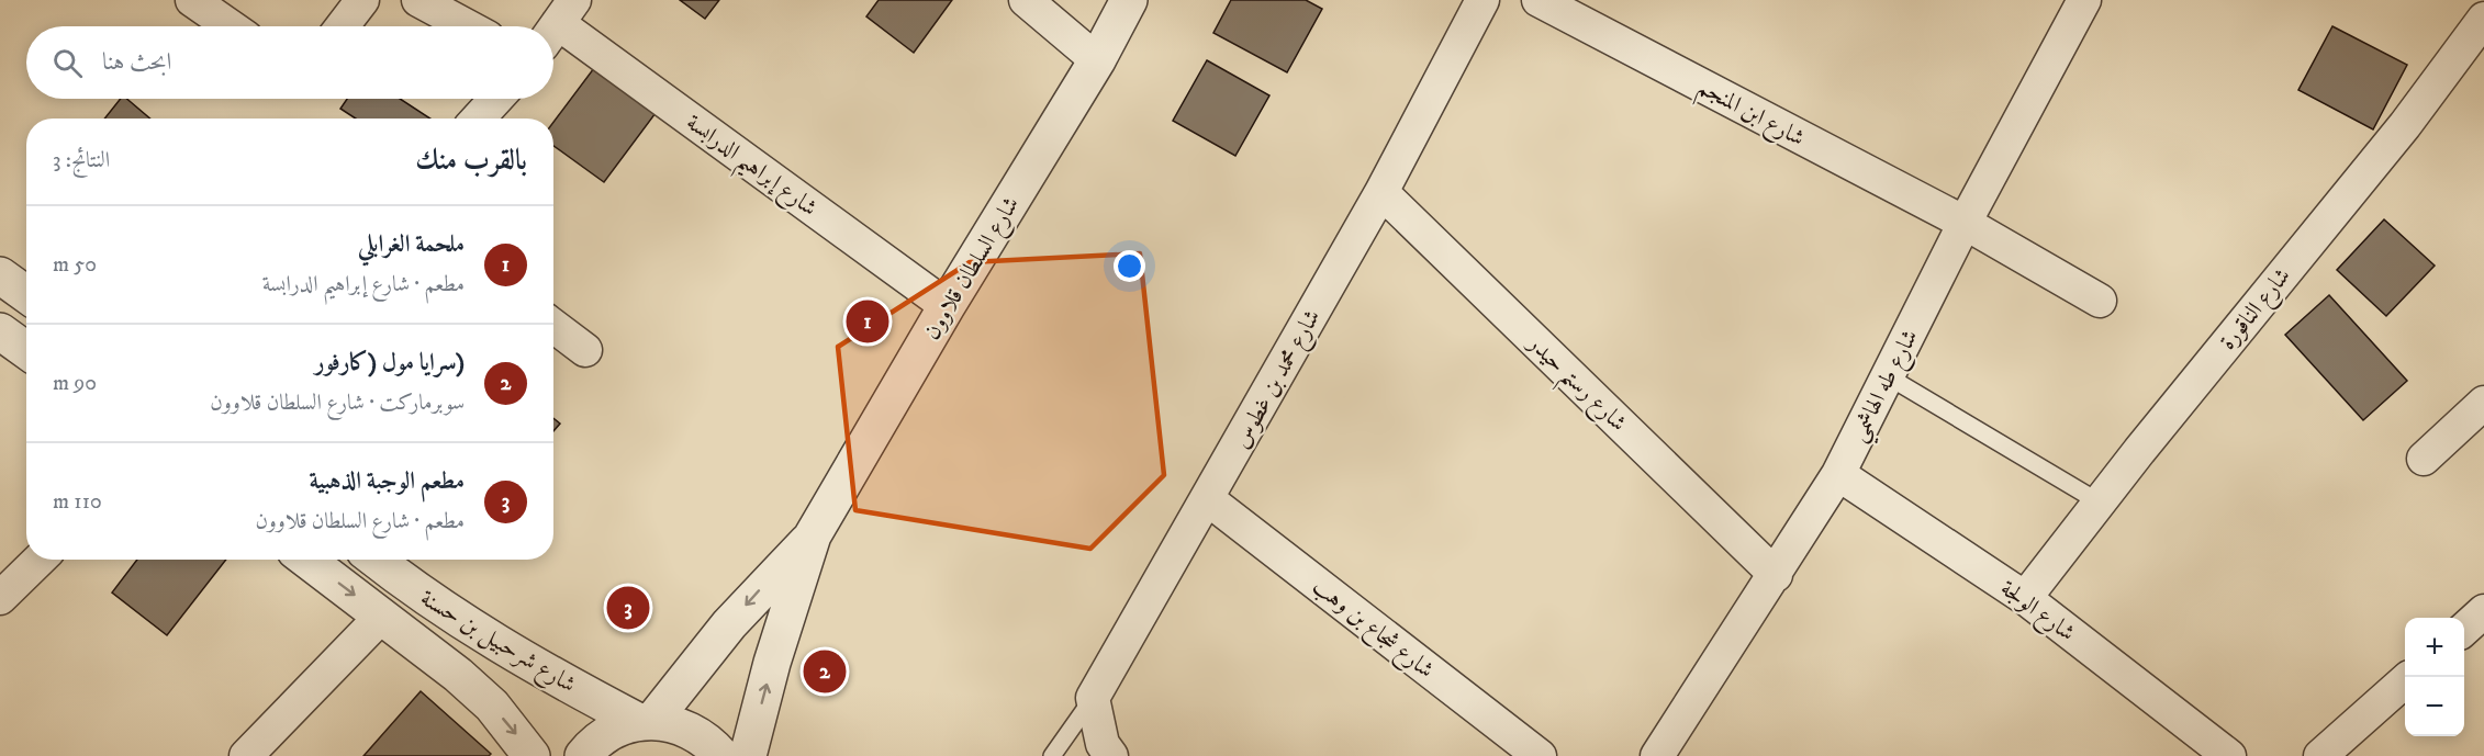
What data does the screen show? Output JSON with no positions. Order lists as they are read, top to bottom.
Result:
{
  "streets": {
    "street": [
      "شارع ابن المنجم",
      "شارع إبراهيم الدرابسة",
      "شارع السلطان قلاوون",
      "شارع الناقورة",
      "شارع محمد بن غطوس",
      "شارع رستم حيدر",
      "شارع طه الهاشمي",
      "شارع الولجة",
      "شارع شجاع بن وهب",
      "شارع شرحبيل بن حسنة"
    ]
  },
  "crossings": [
    ["شارع ابن المنجم", "شارع طه الهاشمي"],
    ["شارع إبراهيم الدرابسة", "شارع السلطان قلاوون"],
    ["شارع السلطان قلاوون", "شارع شرحبيل بن حسنة"],
    ["شارع الناقورة", "شارع الولجة"],
    ["شارع محمد بن غطوس", "شارع رستم حيدر"],
    ["شارع محمد بن غطوس", "شارع شجاع بن وهب"],
    ["شارع رستم حيدر", "شارع طه الهاشمي"],
    ["شارع طه الهاشمي", "شارع الولجة"]
  ],
  "page": {
    "search": "ابحث هنا",
    "heading": ["بالقرب منك", "النتائج: 3"],
    "list": [
      {
        "mark": "1",
        "name": "ملحمة الغرابلي",
        "note": "مطعم · شارع إبراهيم الدرابسة",
        "value": "50 m"
      },
      {
        "mark": "2",
        "name": "(سرايا مول (كارفور",
        "note": "سوبرماركت · شارع السلطان قلاوون",
        "value": "90 m"
      },
      {
        "mark": "3",
        "name": "مطعم الوجبة الذهبية",
        "note": "مطعم · شارع السلطان قلاوون",
        "value": "110 m"
      }
    ],
    "pins": ["1", "3", "2"],
    "map_buttons": ["+", "−"]
  }
}
